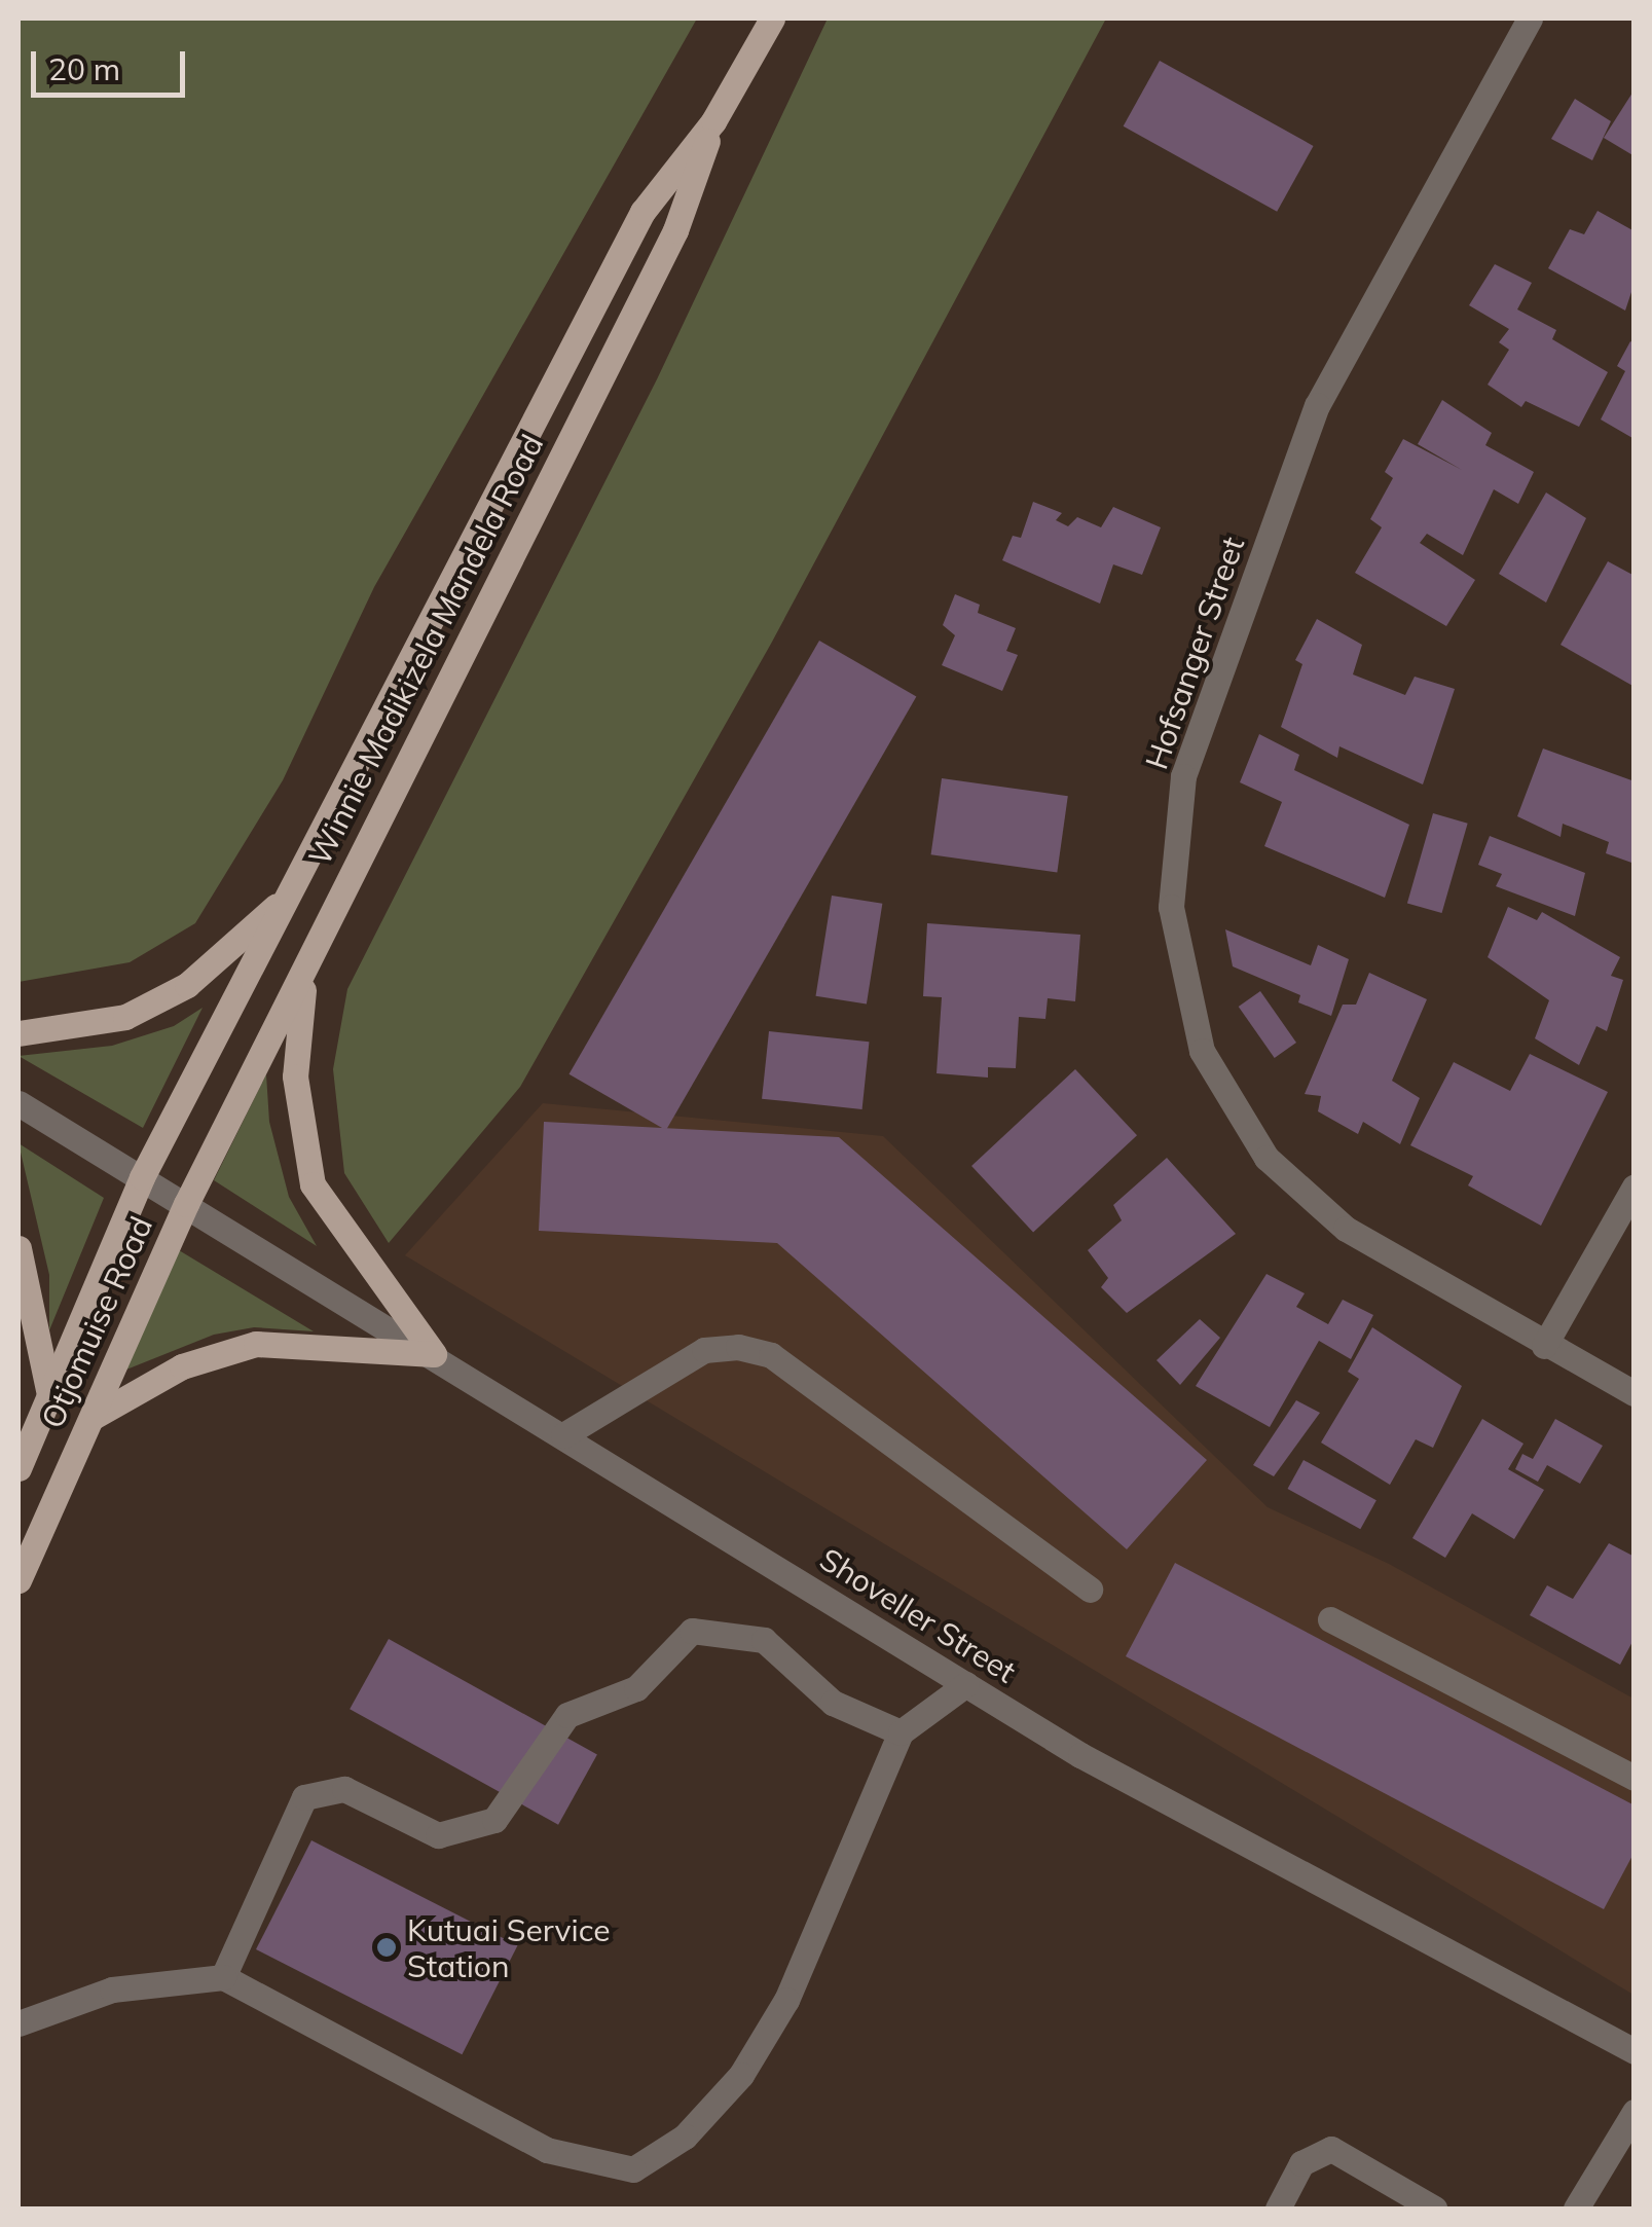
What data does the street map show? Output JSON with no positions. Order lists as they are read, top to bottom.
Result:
{
  "streets": {
    "main road": ["Winnie Madikizela Mandela Road", "Otjomuise Road"],
    "street": ["Hofsanger Street", "Shoveller Street"]
  },
  "crossings": [
    ["Winnie Madikizela Mandela Road", "Otjomuise Road"],
    ["Winnie Madikizela Mandela Road", "Shoveller Street"],
    ["Otjomuise Road", "Shoveller Street"]
  ],
  "places": ["Kutuai Service Station"],
  "scale_bar": "20 m"
}
